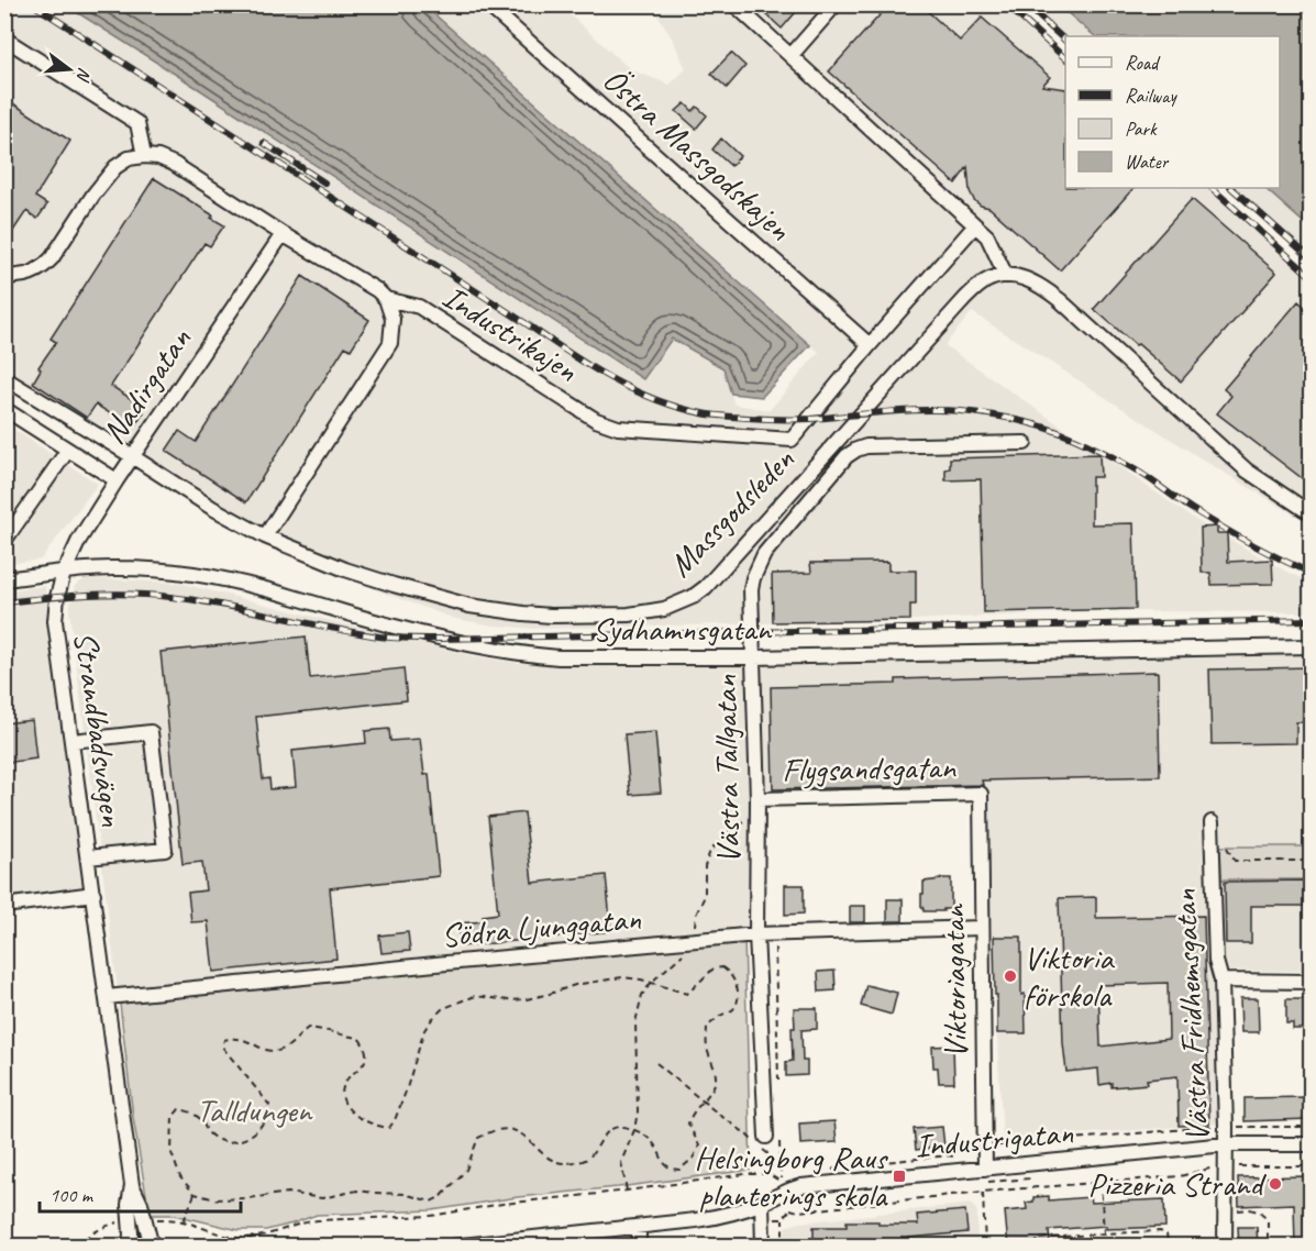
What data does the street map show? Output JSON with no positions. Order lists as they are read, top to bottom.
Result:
{
  "streets": {
    "street": [
      "Östra Massgodskajen",
      "Industrikajen",
      "Nadirgatan",
      "Massgodsleden",
      "Sydhamnsgatan",
      "Strandbadsvägen",
      "Flygsandsgatan",
      "Västra Tallgatan",
      "Södra Ljunggatan",
      "Viktoriagatan",
      "Västra Fridhemsgatan",
      "Industrigatan"
    ]
  },
  "crossings": [
    ["Östra Massgodskajen", "Industrikajen"],
    ["Industrikajen", "Nadirgatan"],
    ["Nadirgatan", "Massgodsleden"],
    ["Nadirgatan", "Sydhamnsgatan"],
    ["Nadirgatan", "Strandbadsvägen"],
    ["Sydhamnsgatan", "Strandbadsvägen"],
    ["Sydhamnsgatan", "Västra Tallgatan"],
    ["Strandbadsvägen", "Södra Ljunggatan"],
    ["Flygsandsgatan", "Västra Tallgatan"],
    ["Flygsandsgatan", "Viktoriagatan"],
    ["Västra Tallgatan", "Södra Ljunggatan"],
    ["Södra Ljunggatan", "Viktoriagatan"],
    ["Viktoriagatan", "Industrigatan"],
    ["Västra Fridhemsgatan", "Industrigatan"]
  ],
  "parks": ["Talldungen"],
  "places": {
    "other": ["Viktoria förskola", "Pizzeria Strand"],
    "transit": ["Helsingborg Raus planterings skola"]
  },
  "legend": [
    "Road",
    "Railway",
    "Park",
    "Water"
  ],
  "scale_bar": "100 m",
  "north": "right"
}
